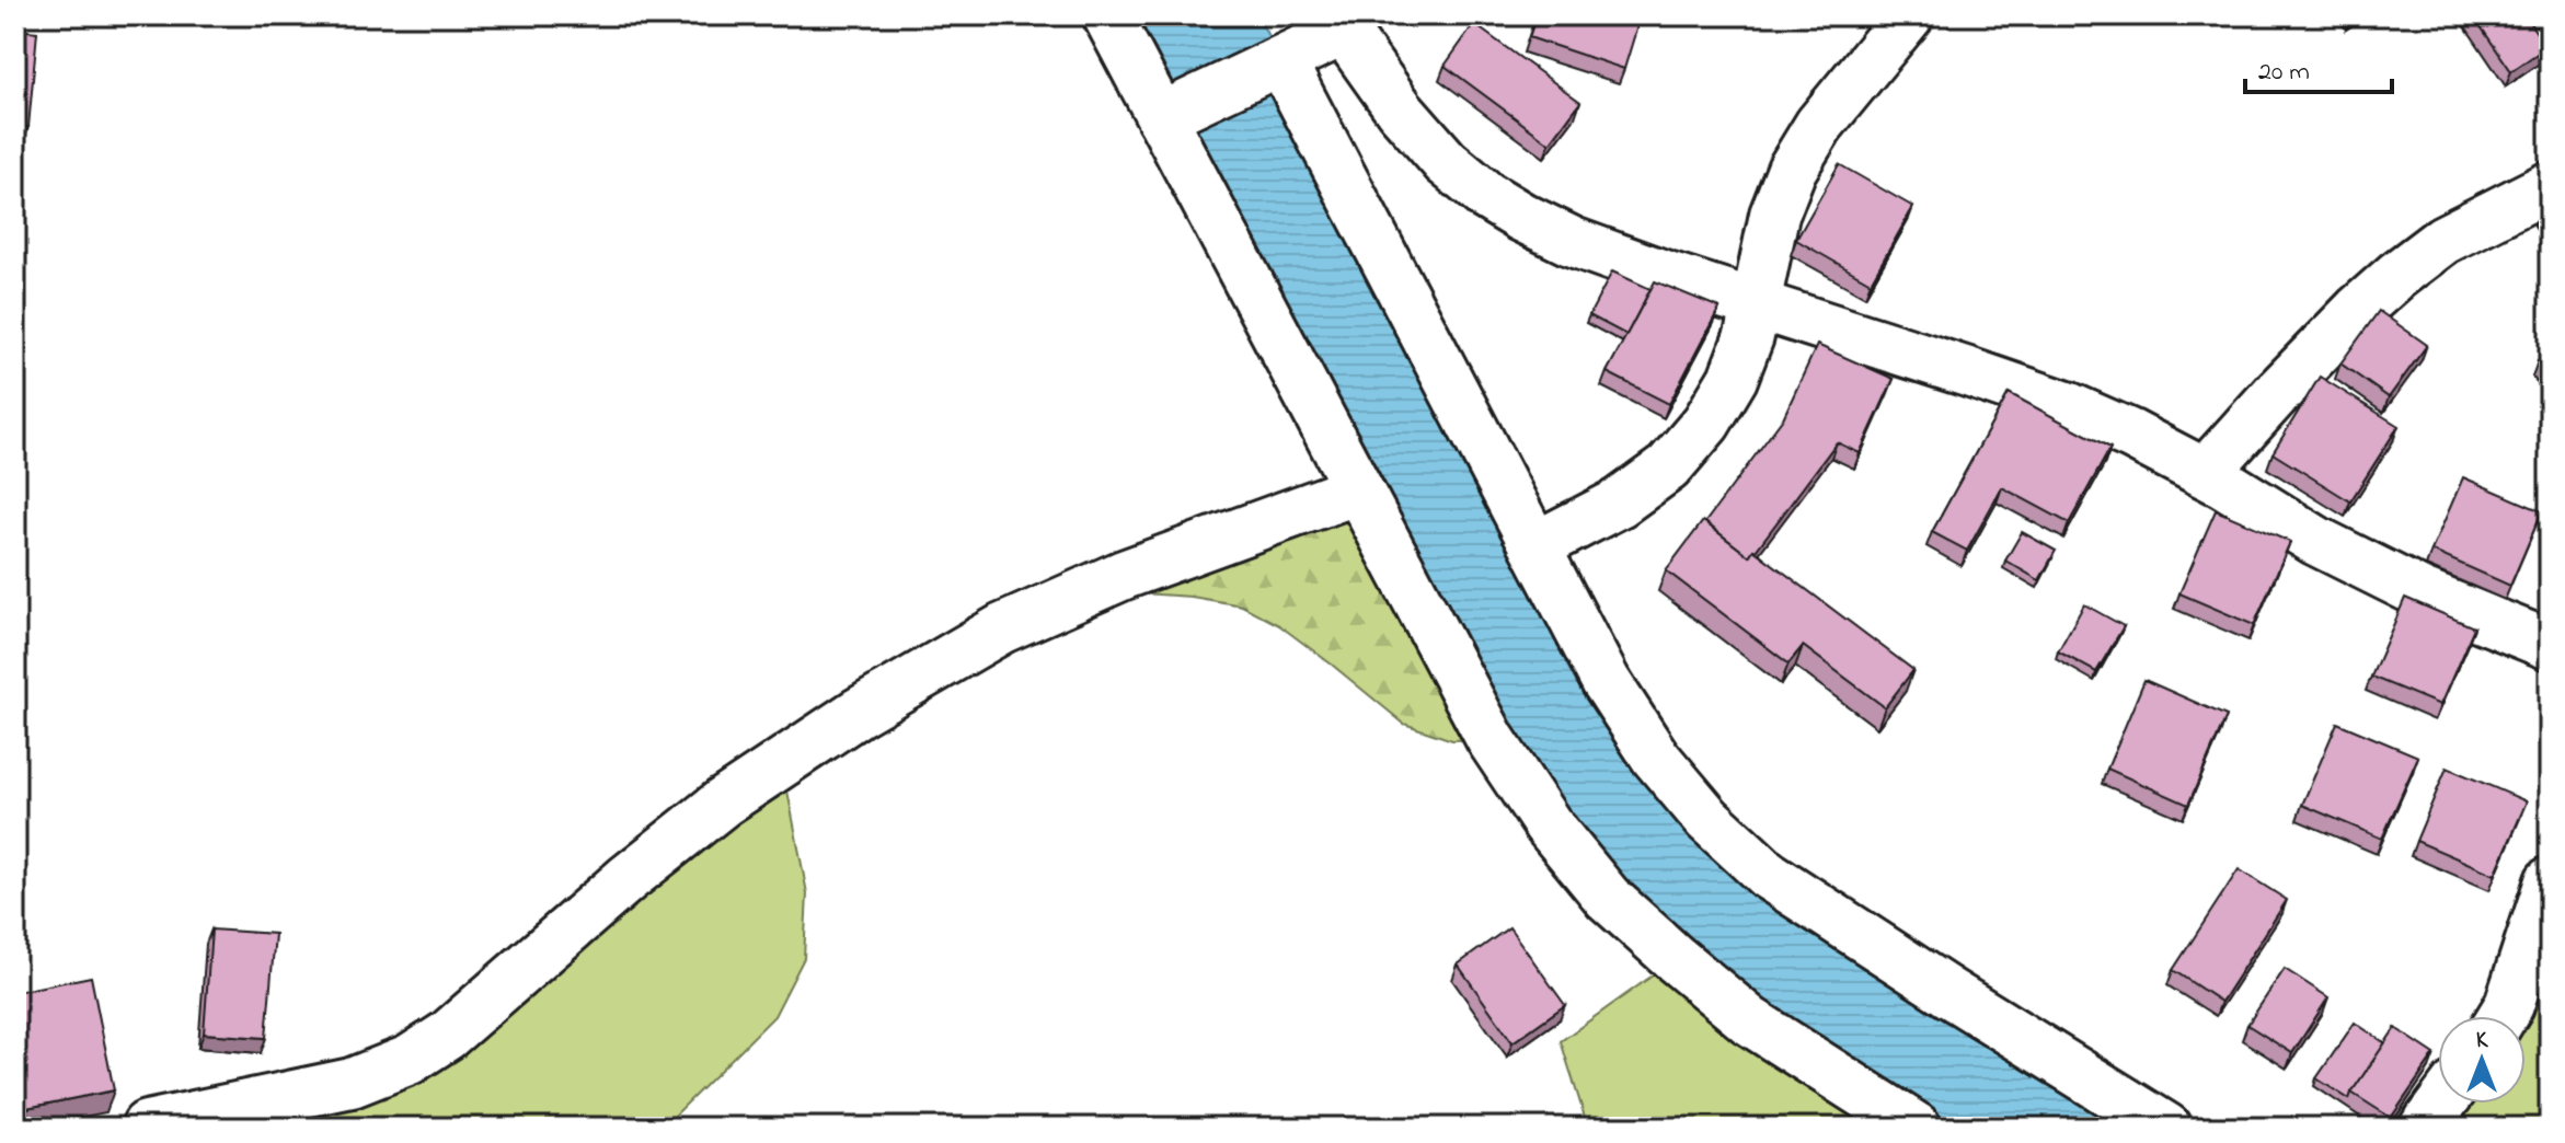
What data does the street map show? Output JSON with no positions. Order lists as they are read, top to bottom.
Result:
{
  "scale_bar": "20 m",
  "north": "top"
}
